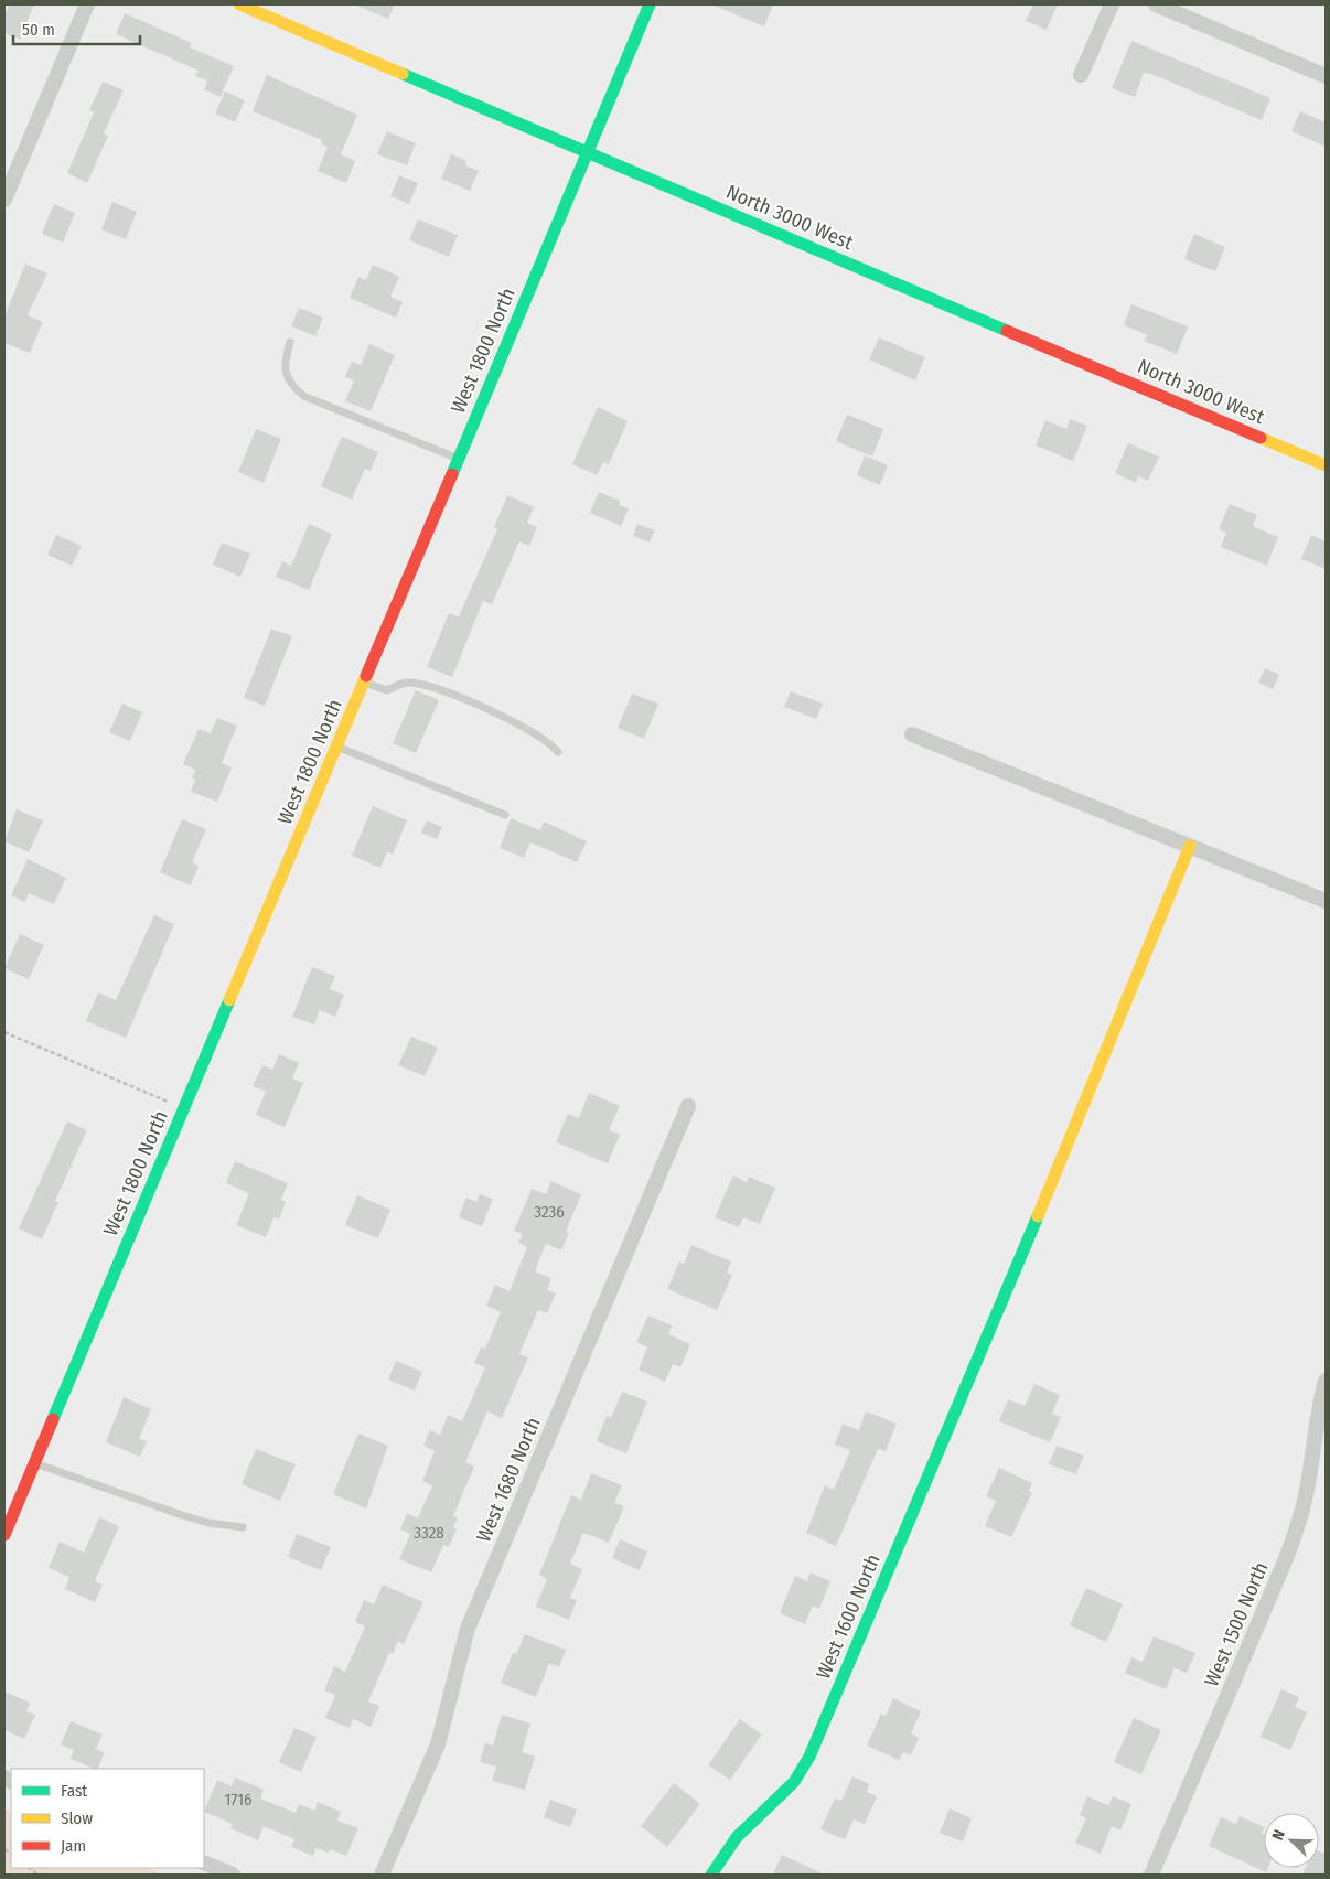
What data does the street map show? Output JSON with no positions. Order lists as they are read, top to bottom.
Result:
{
  "streets": {
    "main road": ["North 3000 West", "West 1800 North", "West 1600 North"],
    "street": ["West 1680 North", "West 1500 North"]
  },
  "crossings": [
    ["North 3000 West", "West 1800 North"]
  ],
  "house_numbers": ["3236", "3328", "1716"],
  "legend": ["Fast", "Slow", "Jam"],
  "scale_bar": "50 m",
  "north": "top left"
}
